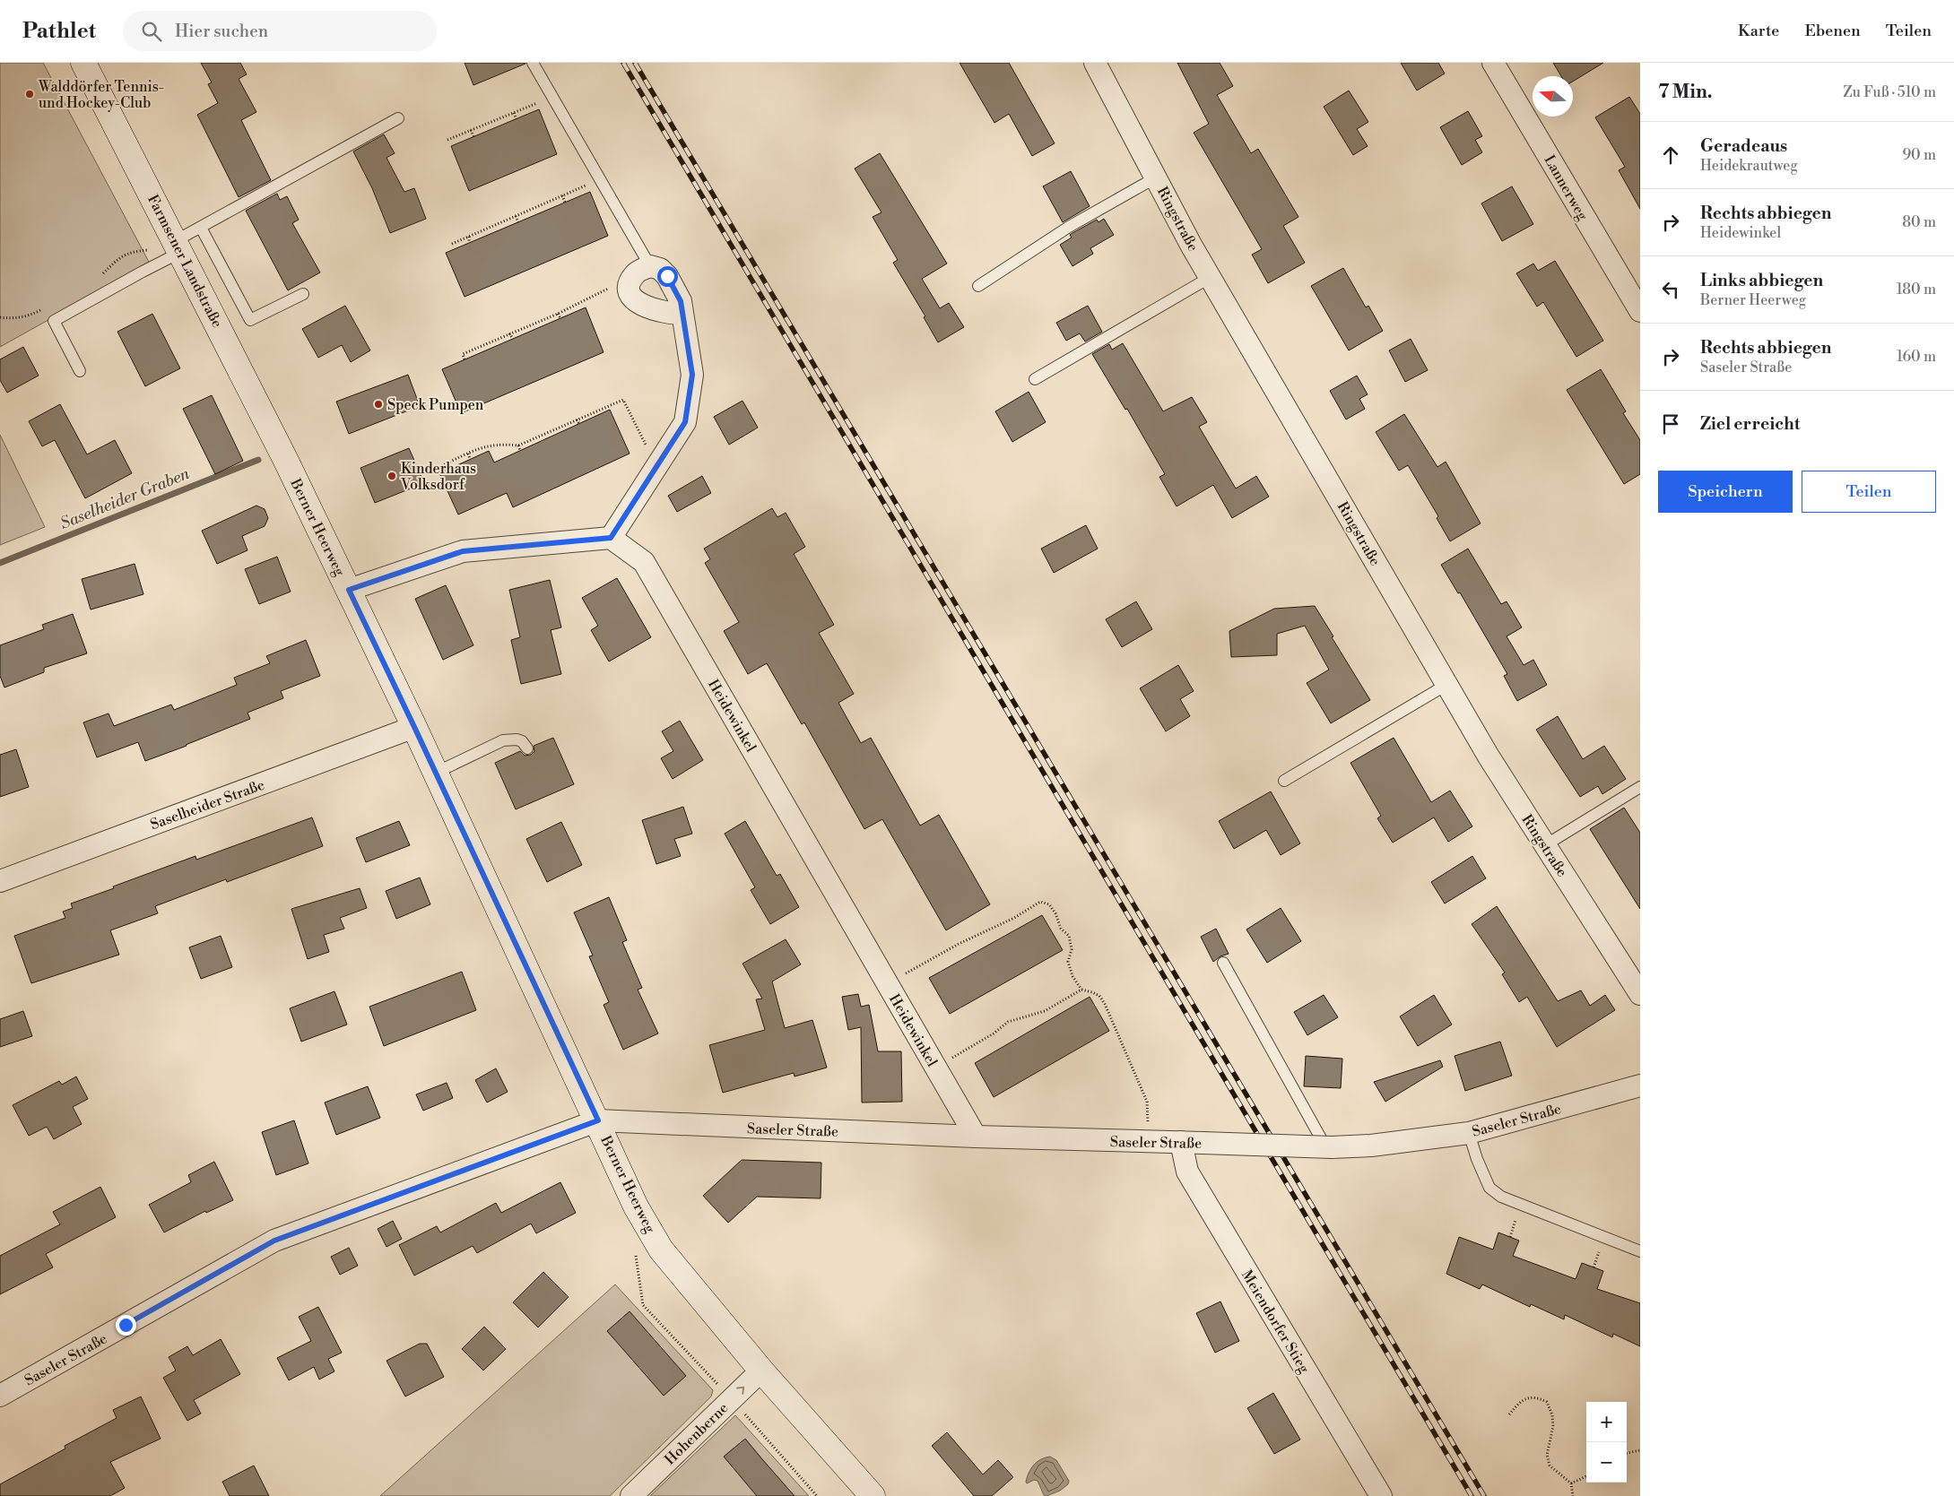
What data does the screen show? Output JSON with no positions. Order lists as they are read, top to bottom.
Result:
{
  "streets": {
    "main road": ["Farmsener Landstraße", "Berner Heerweg"],
    "street": [
      "Lannerweg",
      "Ringstraße",
      "Heidewinkel",
      "Saselheider Straße",
      "Saseler Straße",
      "Meiendorfer Stieg",
      "Hohenberne"
    ]
  },
  "crossings": [
    ["Farmsener Landstraße", "Berner Heerweg"],
    ["Berner Heerweg", "Saselheider Straße"],
    ["Berner Heerweg", "Saseler Straße"],
    ["Berner Heerweg", "Hohenberne"],
    ["Heidewinkel", "Saseler Straße"],
    ["Saseler Straße", "Meiendorfer Stieg"]
  ],
  "water": ["Saselheider Graben"],
  "places": ["Walddörfer Tennis- und Hockey-Club", "Speck Pumpen", "Kinderhaus Volksdorf"],
  "north": "left",
  "page": {
    "header": "Pathlet",
    "search": "Hier suchen",
    "nav": ["Karte", "Ebenen", "Teilen"],
    "heading": ["7 Min.", "Zu Fuß · 510 m"],
    "list": [
      ["Geradeaus", "Heidekrautweg", "90 m"],
      ["Rechts abbiegen", "Heidewinkel", "80 m"],
      ["Links abbiegen", "Berner Heerweg", "180 m"],
      ["Rechts abbiegen", "Saseler Straße", "160 m"],
      "Ziel erreicht"
    ],
    "buttons": ["Speichern", "Teilen"],
    "map_buttons": ["+", "−"]
  }
}
